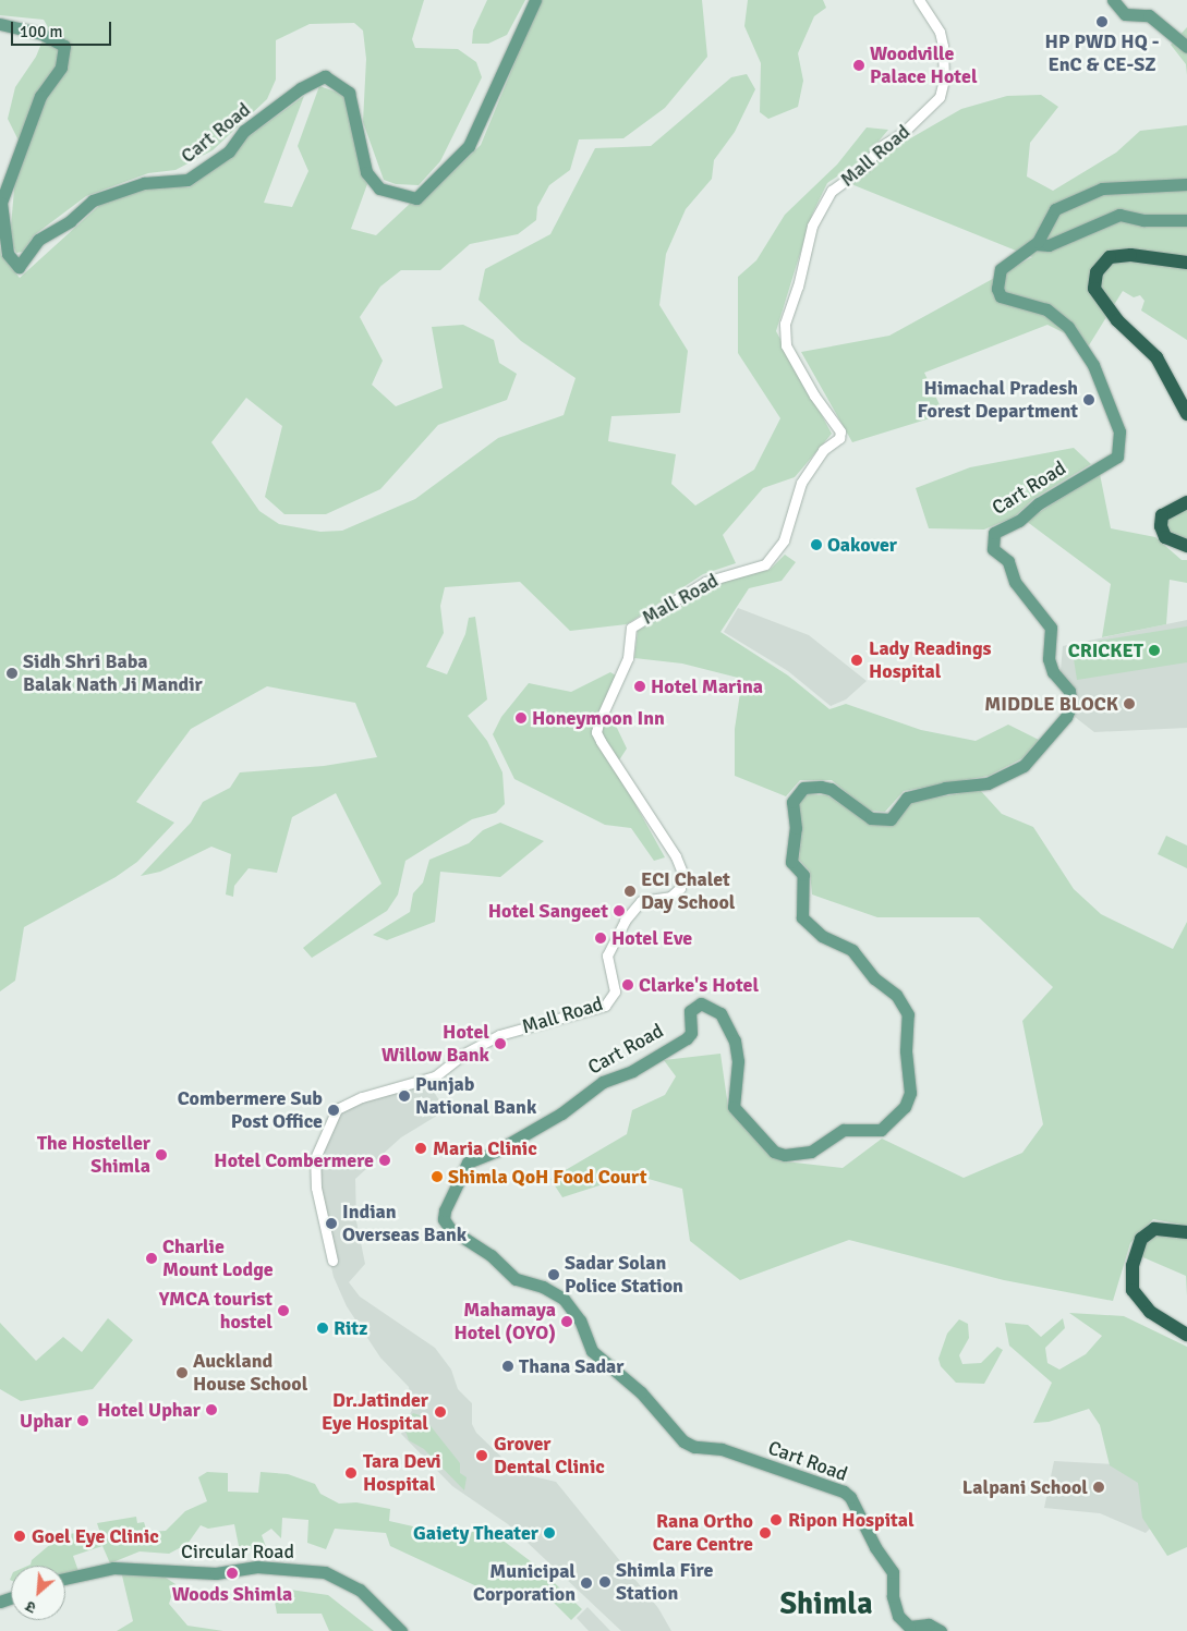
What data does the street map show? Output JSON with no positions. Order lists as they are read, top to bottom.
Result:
{
  "streets": {
    "main road": ["Cart Road", "Circular Road"],
    "street": ["Mall Road"]
  },
  "districts": ["Shimla"],
  "places": [
    "HP PWD HQ - EnC & CE-SZ",
    "Woodville Palace Hotel",
    "Himachal Pradesh Forest Department",
    "Oakover",
    "CRICKET",
    "Lady Readings Hospital",
    "Sidh Shri Baba Balak Nath Ji Mandir",
    "Hotel Marina",
    "MIDDLE BLOCK",
    "Honeymoon Inn",
    "ECI Chalet Day School",
    "Hotel Sangeet",
    "Hotel Eve",
    "Clarke's Hotel",
    "Hotel Willow Bank",
    "Punjab National Bank",
    "Combermere Sub Post Office",
    "Maria Clinic",
    "The Hosteller Shimla",
    "Hotel Combermere",
    "Shimla QoH Food Court",
    "Indian Overseas Bank",
    "Charlie Mount Lodge",
    "Sadar Solan Police Station",
    "YMCA tourist hostel",
    "Mahamaya Hotel (OYO)",
    "Ritz",
    "Thana Sadar",
    "Auckland House School",
    "Hotel Uphar",
    "Dr.Jatinder Eye Hospital",
    "Uphar",
    "Grover Dental Clinic",
    "Tara Devi Hospital",
    "Lalpani School",
    "Ripon Hospital",
    "Gaiety Theater",
    "Rana Ortho Care Centre",
    "Goel Eye Clinic",
    "Woods Shimla",
    "Shimla Fire Station",
    "Municipal Corporation"
  ],
  "scale_bar": "100 m",
  "north": "bottom left"
}
